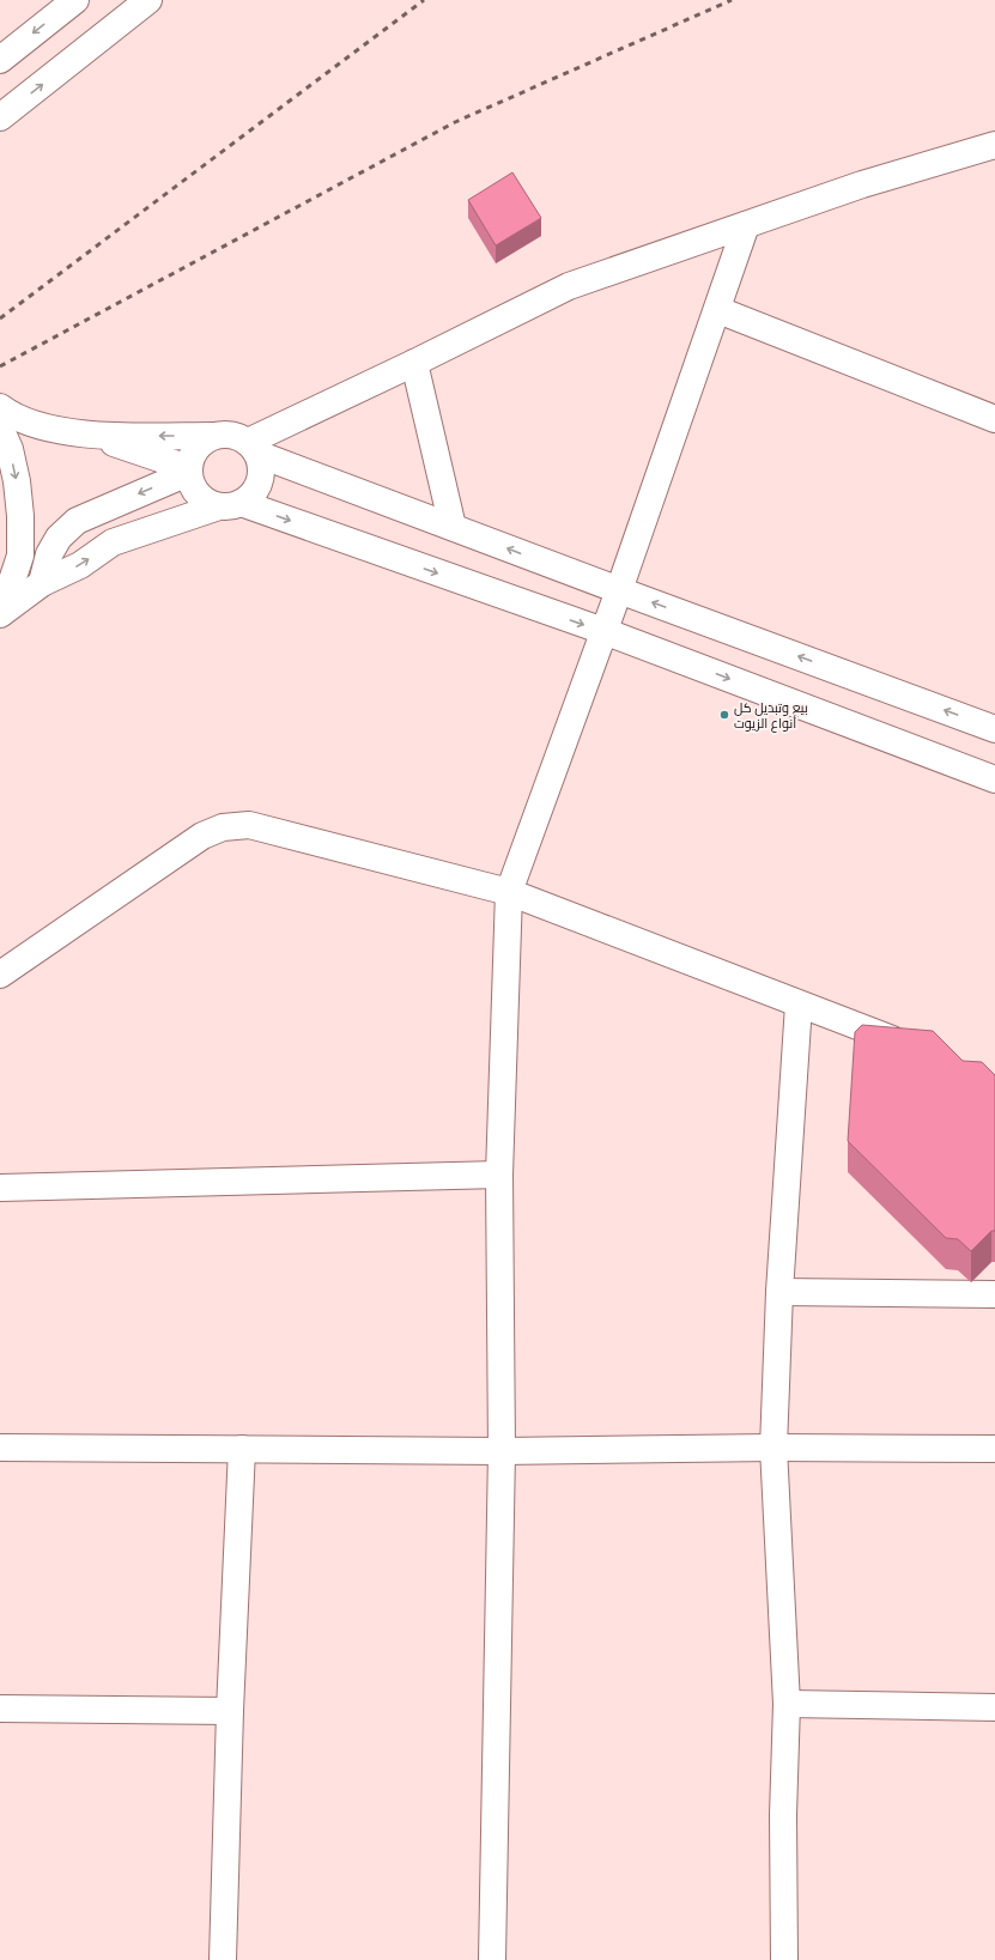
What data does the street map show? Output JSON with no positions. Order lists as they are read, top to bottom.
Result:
{
  "places": ["بيع وتبديل كل أنواع الزيوت"]
}
